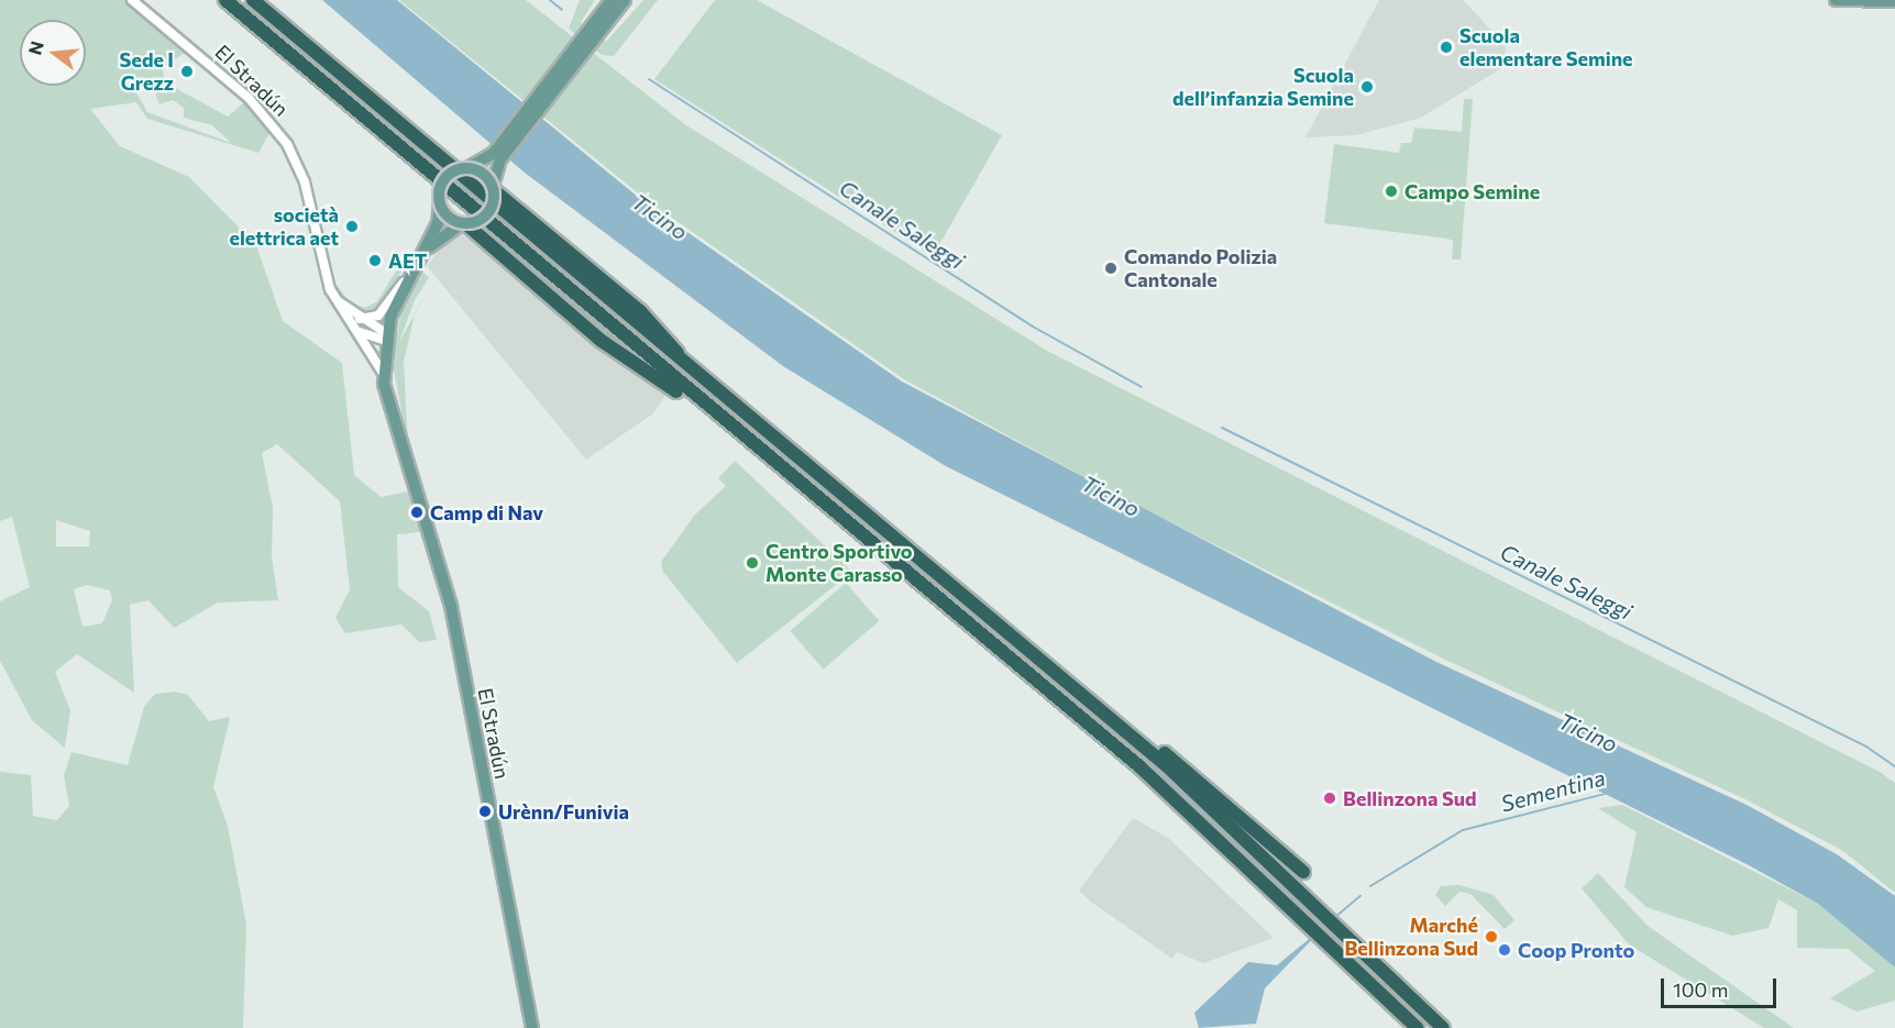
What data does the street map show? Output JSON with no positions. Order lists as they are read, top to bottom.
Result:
{
  "streets": {
    "main road": ["El Stradún"]
  },
  "water": ["Ticino", "Canale Saleggi", "Sementina"],
  "places": [
    "Scuola elementare Semine",
    "Sede I Grezz",
    "Scuola dell’infanzia Semine",
    "Campo Semine",
    "società elettrica aet",
    "AET",
    "Comando Polizia Cantonale",
    "Camp di Nav",
    "Centro Sportivo Monte Carasso",
    "Bellinzona Sud",
    "Urènn/Funivia",
    "Marché Bellinzona Sud",
    "Coop Pronto"
  ],
  "scale_bar": "100 m",
  "north": "left"
}
